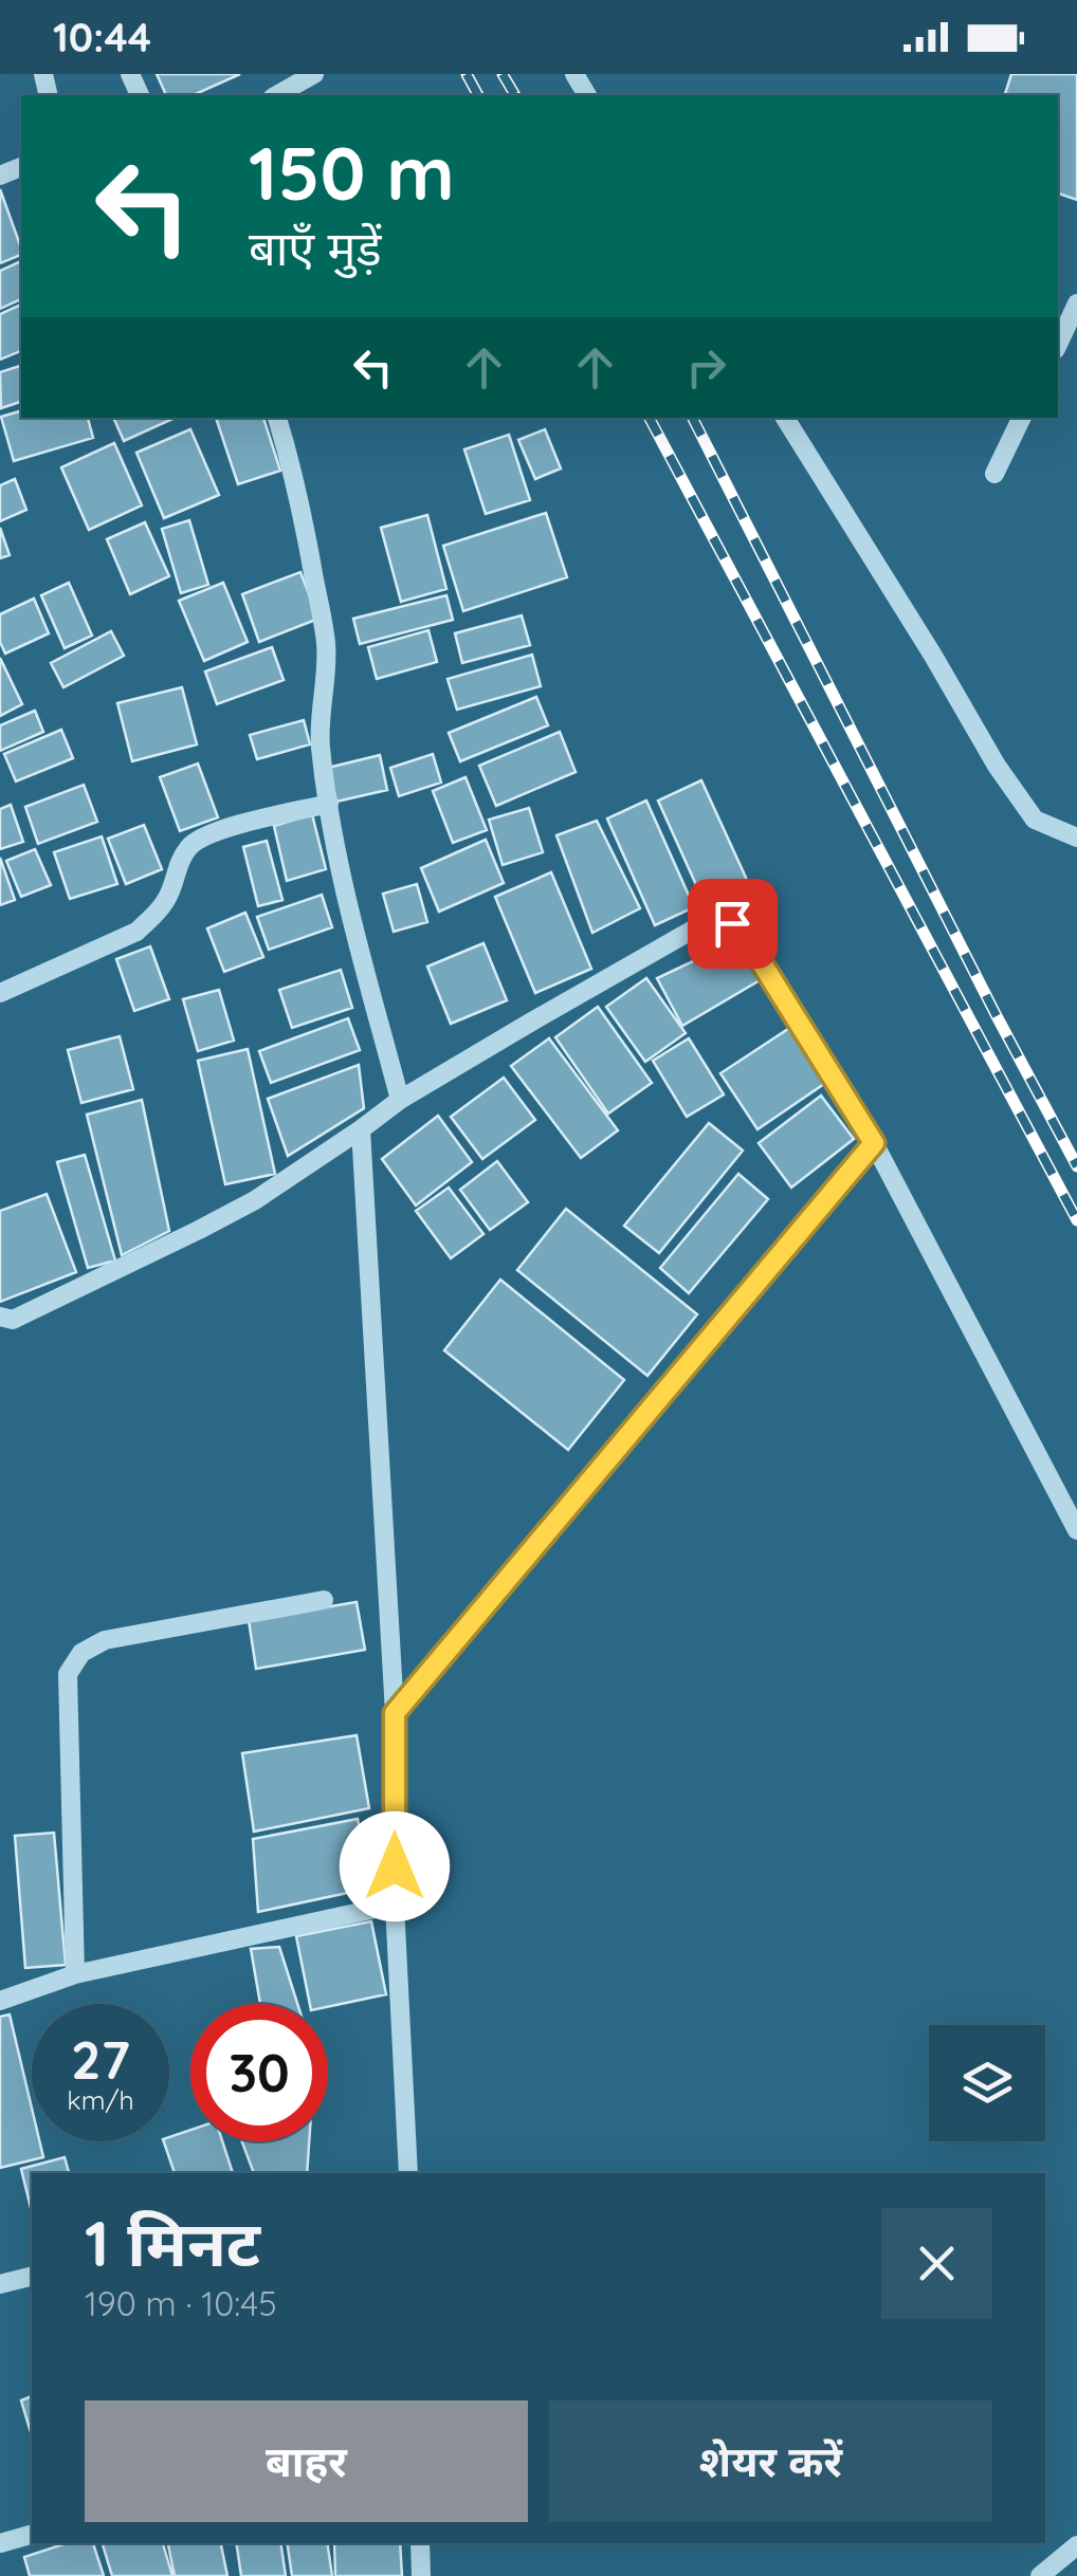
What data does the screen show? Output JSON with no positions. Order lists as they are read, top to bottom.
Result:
{
  "page": {
    "status": "10:44",
    "turn": ["150 m", "बाएँ मुड़ें"],
    "speed": "27 km/h",
    "limit": "30",
    "heading": ["1 मिनट", "190 m · 10:45"],
    "buttons": ["बाहर", "शेयर करें"]
  }
}
